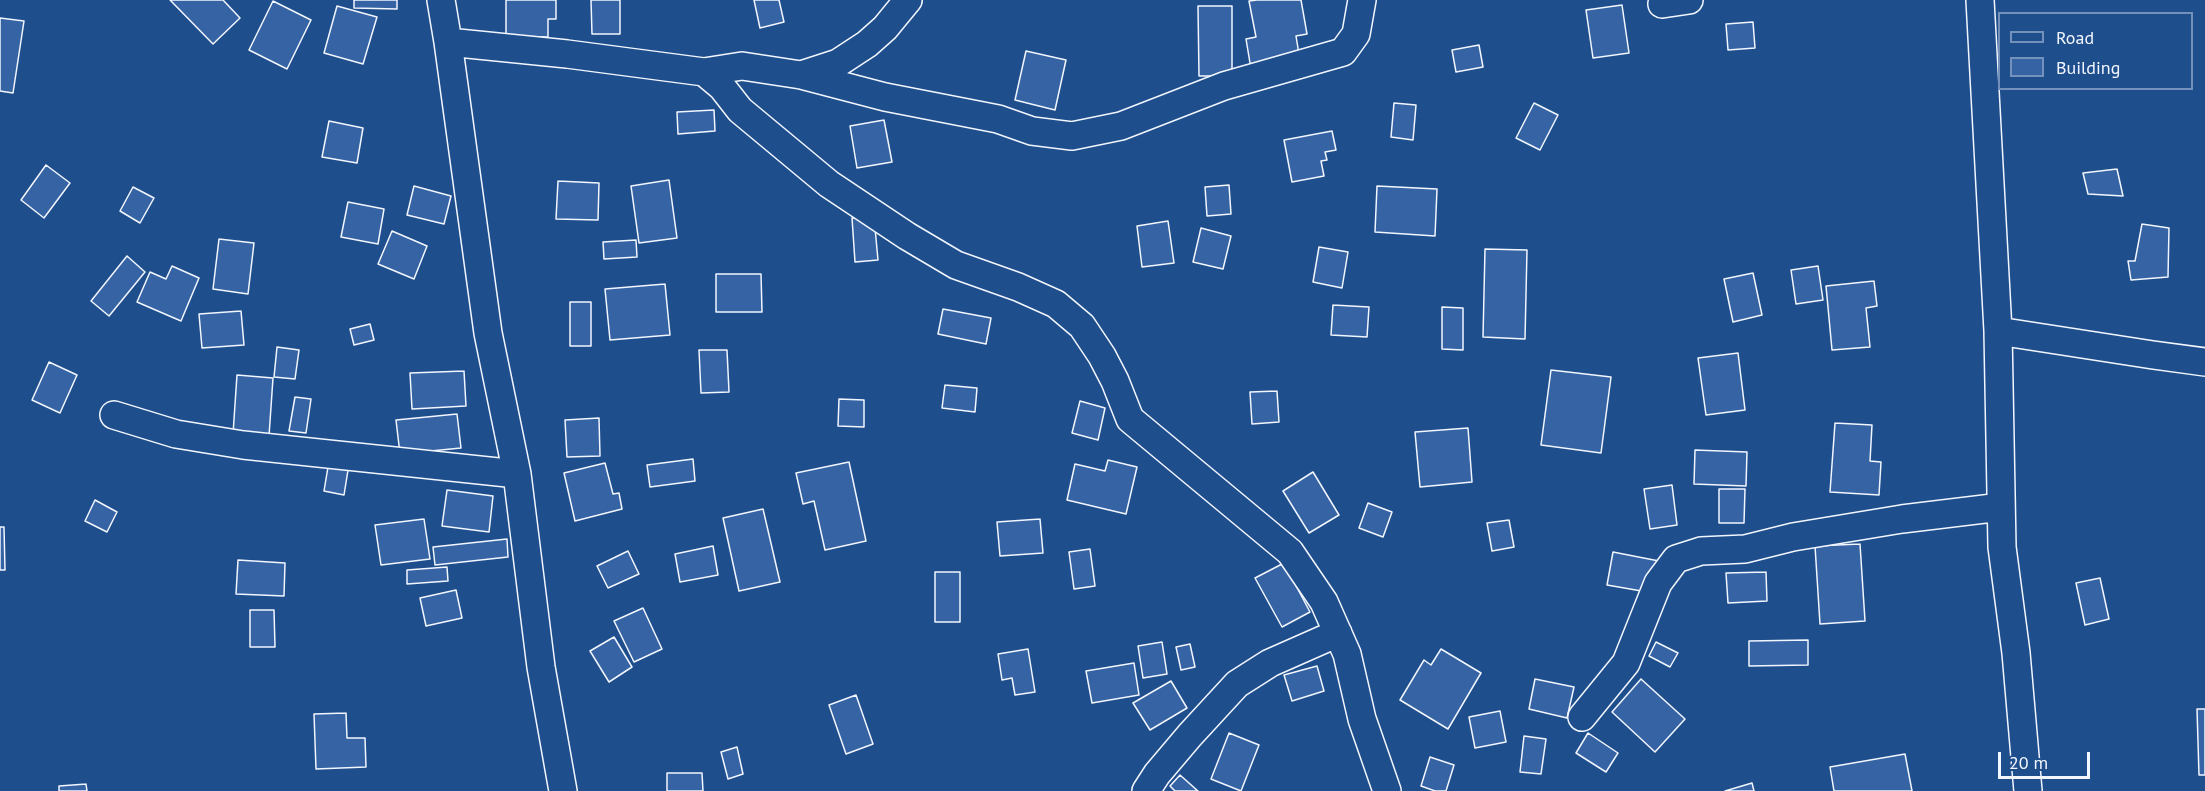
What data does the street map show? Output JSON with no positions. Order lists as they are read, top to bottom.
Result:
{
  "legend": ["Road", "Building"],
  "scale_bar": "20 m"
}
